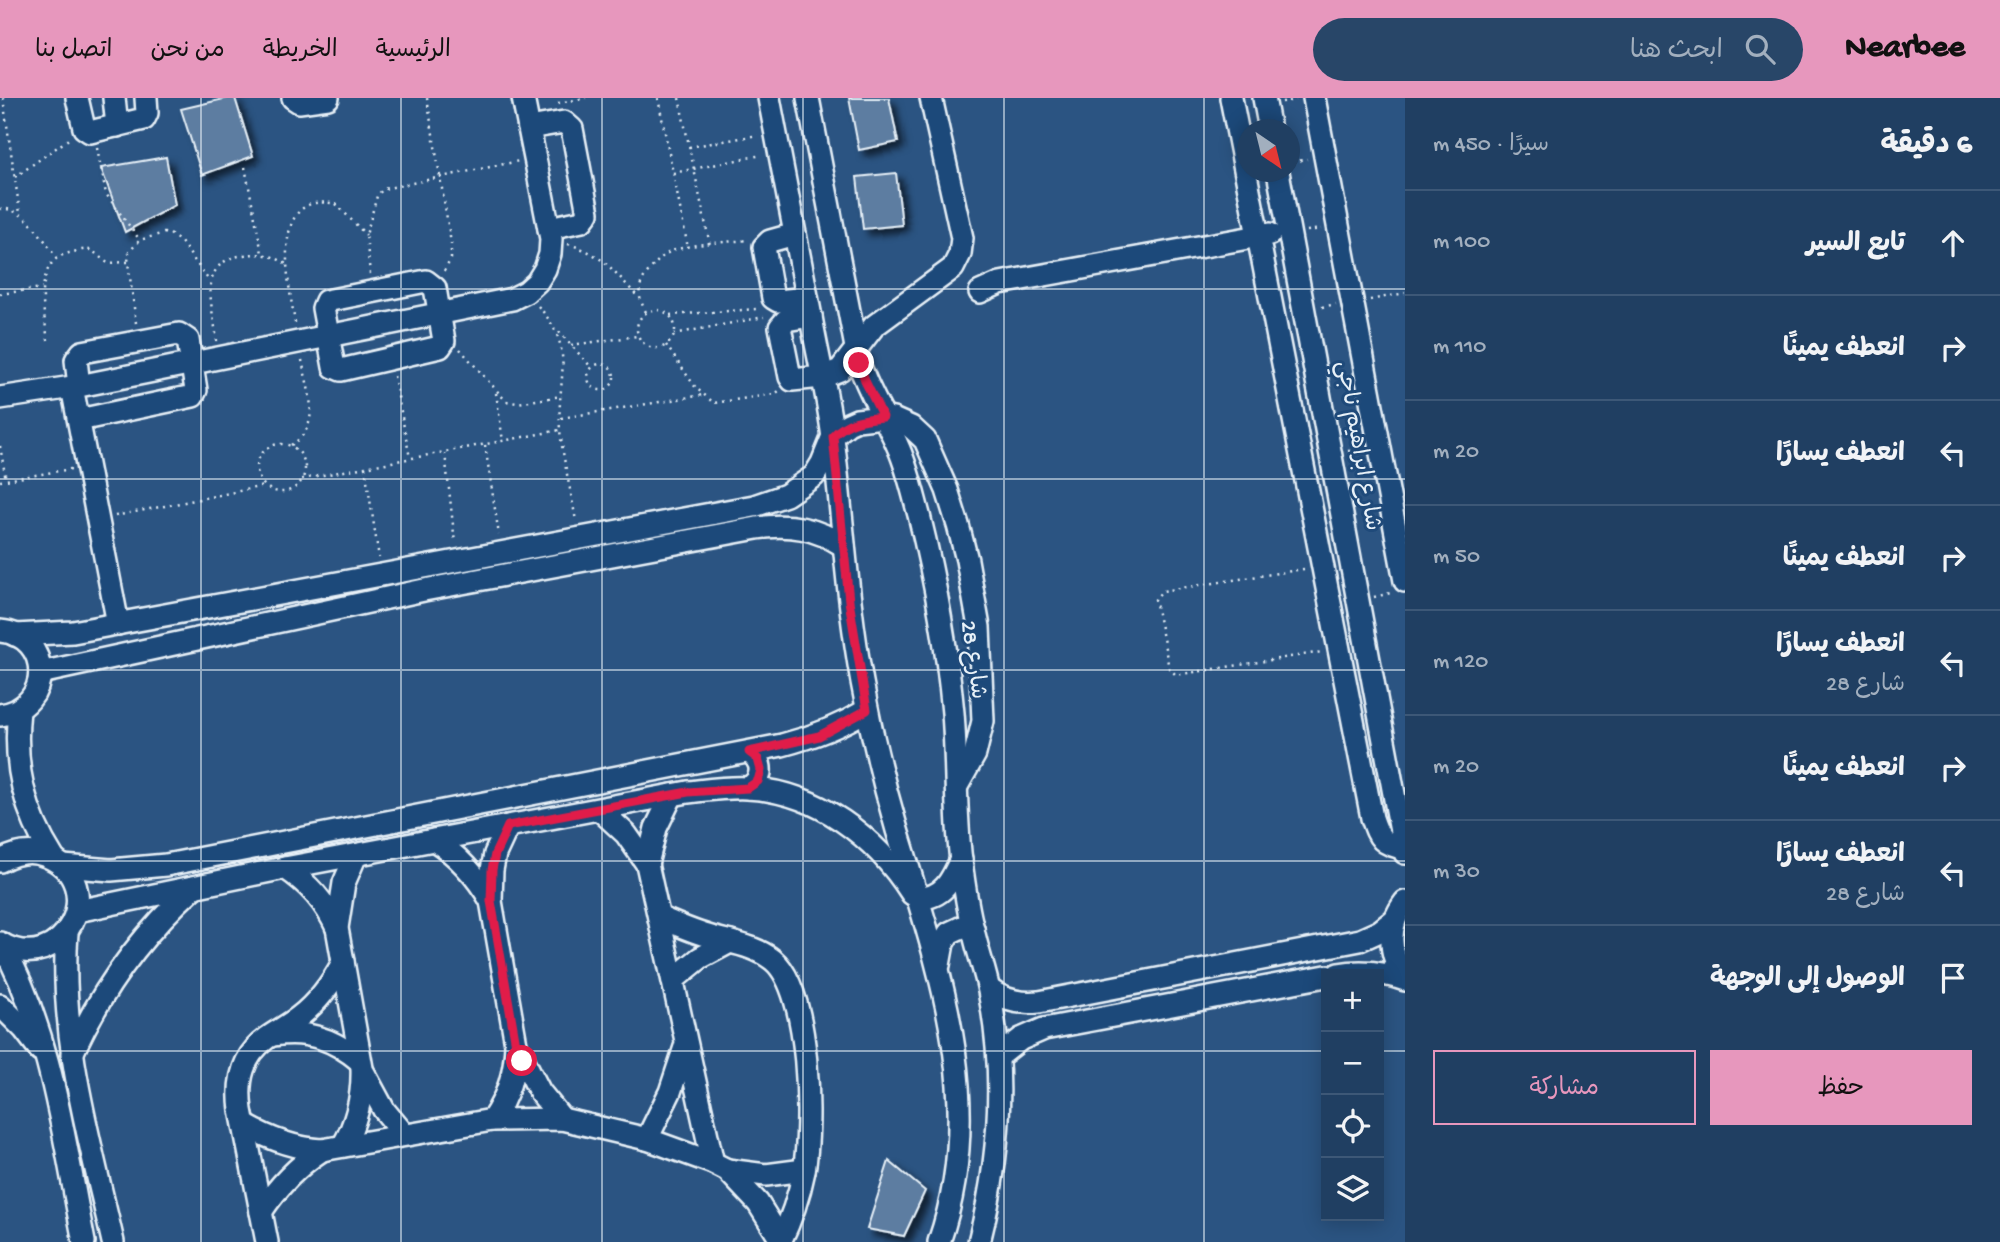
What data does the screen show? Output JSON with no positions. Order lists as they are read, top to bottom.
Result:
{
  "streets": {
    "street": ["شارع ابراهيم ناجي", "شارع 28"]
  },
  "north": "bottom right",
  "page": {
    "header": "Nearbee",
    "search": "ابحث هنا",
    "nav": [
      "الرئيسية",
      "الخريطة",
      "من نحن",
      "اتصل بنا"
    ],
    "heading": ["6 دقيقة", "سيرًا · 450 m"],
    "list": [
      ["تابع السير", "100 m"],
      ["انعطف يمينًا", "110 m"],
      ["انعطف يسارًا", "20 m"],
      ["انعطف يمينًا", "50 m"],
      ["انعطف يسارًا", "شارع 28", "120 m"],
      ["انعطف يمينًا", "20 m"],
      ["انعطف يسارًا", "شارع 28", "30 m"],
      "الوصول إلى الوجهة"
    ],
    "map_buttons": ["+", "−"],
    "buttons": ["حفظ", "مشاركة"]
  }
}
